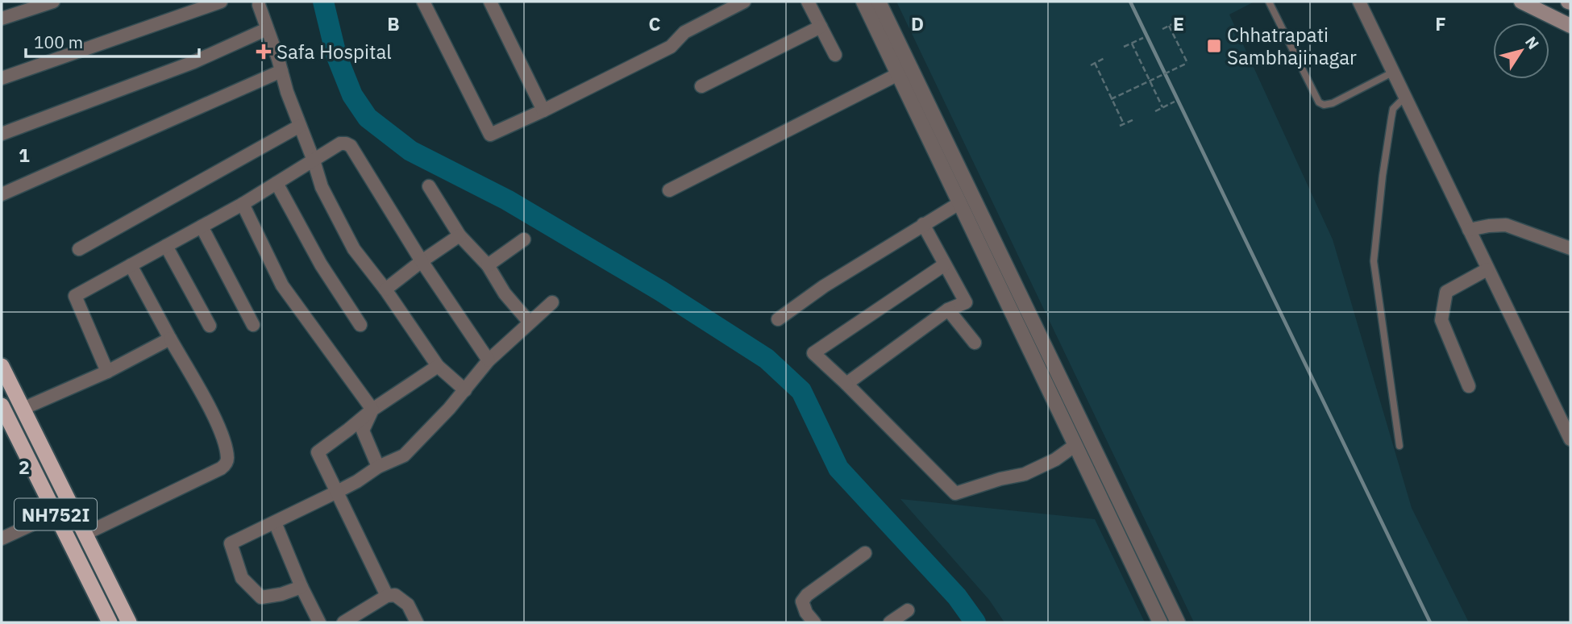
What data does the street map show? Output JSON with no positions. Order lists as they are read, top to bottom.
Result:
{
  "streets": {
    "highway": ["NH752I"]
  },
  "places": {
    "transit": ["Chhatrapati Sambhajinagar"],
    "health": ["Safa Hospital"]
  },
  "scale_bar": "100 m",
  "north": "top right",
  "grid": {
    "columns": [
      "B",
      "C",
      "D",
      "E",
      "F"
    ],
    "rows": ["1", "2"]
  }
}
